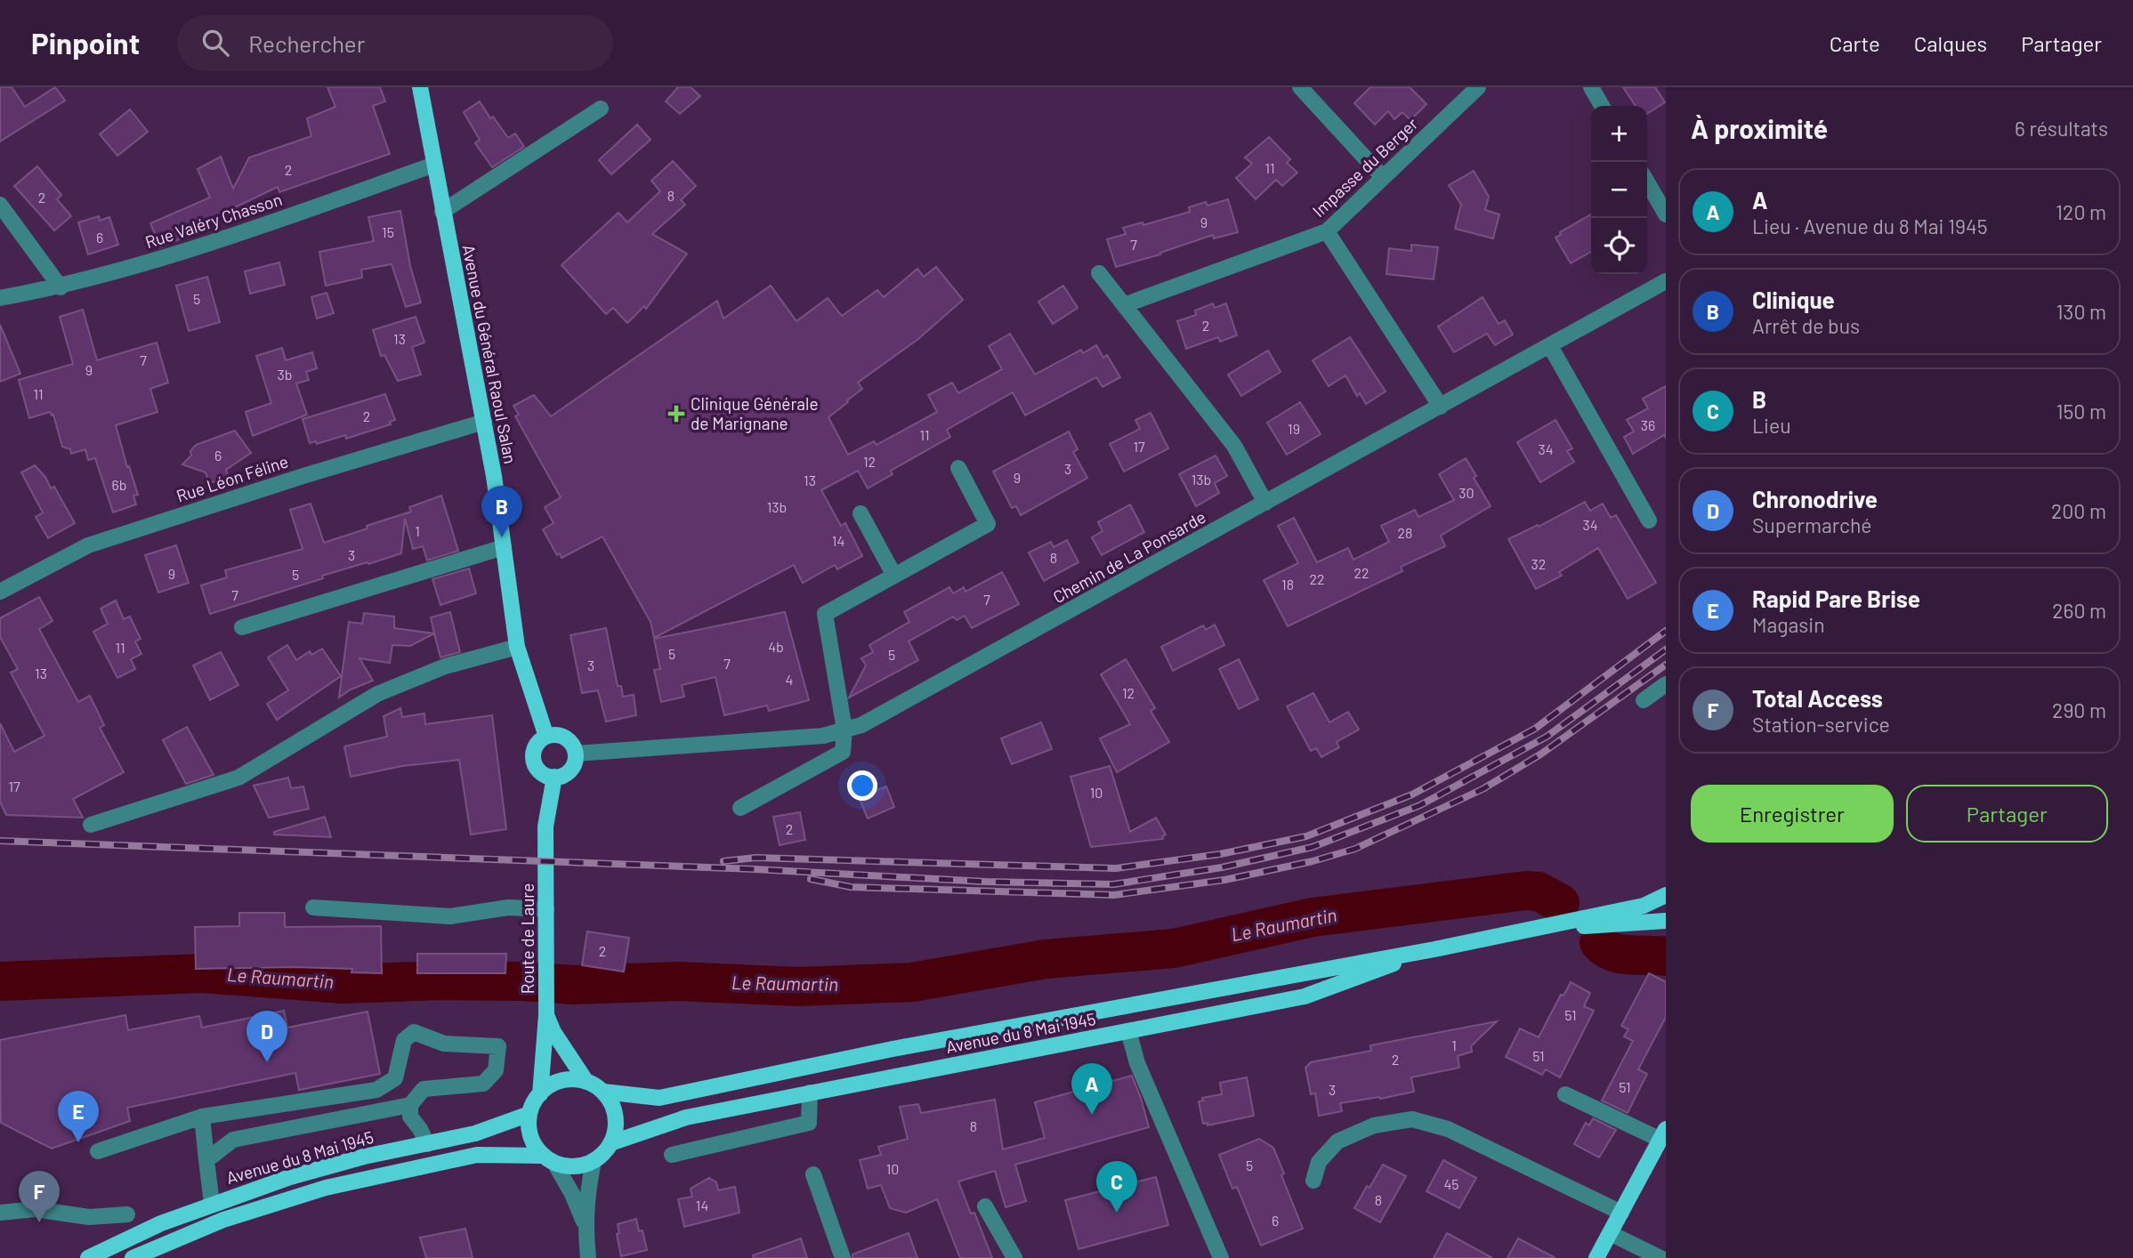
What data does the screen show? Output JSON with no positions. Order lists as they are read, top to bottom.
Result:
{
  "streets": {
    "main road": ["Avenue du Général Raoul Salan", "Route de Laure", "Avenue du 8 Mai 1945"],
    "street": [
      "Impasse du Berger",
      "Rue Valéry Chasson",
      "Rue Léon Féline",
      "Chemin de La Ponsarde"
    ]
  },
  "crossings": [
    ["Rue Valéry Chasson", "Avenue du Général Raoul Salan"],
    ["Avenue du Général Raoul Salan", "Rue Léon Féline"],
    ["Avenue du Général Raoul Salan", "Chemin de La Ponsarde"],
    ["Avenue du Général Raoul Salan", "Route de Laure"],
    ["Chemin de La Ponsarde", "Route de Laure"],
    ["Route de Laure", "Avenue du 8 Mai 1945"]
  ],
  "water": ["Le Raumartin"],
  "places": {
    "health": ["Clinique Générale de Marignane"]
  },
  "house_numbers": [
    "11",
    "2",
    "8",
    "2",
    "9",
    "15",
    "6",
    "7",
    "5",
    "2",
    "13",
    "7",
    "9",
    "3b",
    "11",
    "2",
    "36",
    "19",
    "11",
    "17",
    "34",
    "6",
    "12",
    "3",
    "9",
    "13b",
    "13",
    "6b",
    "30",
    "13b",
    "34",
    "1",
    "28",
    "14",
    "3",
    "8",
    "32",
    "22",
    "9",
    "5",
    "22",
    "18",
    "7",
    "7",
    "4b",
    "11",
    "5",
    "5",
    "7",
    "3",
    "13",
    "4",
    "12",
    "17",
    "10",
    "2",
    "2",
    "51",
    "1",
    "51",
    "2",
    "51",
    "3",
    "8",
    "5",
    "10",
    "45",
    "8",
    "14",
    "6"
  ],
  "page": {
    "header": "Pinpoint",
    "search": "Rechercher",
    "nav": ["Carte", "Calques", "Partager"],
    "heading": ["À proximité", "6 résultats"],
    "map_buttons": ["+", "−"],
    "list": [
      {
        "mark": "A",
        "name": "A",
        "note": "Lieu · Avenue du 8 Mai 1945",
        "value": "120 m"
      },
      {
        "mark": "B",
        "name": "Clinique",
        "note": "Arrêt de bus",
        "value": "130 m"
      },
      {
        "mark": "C",
        "name": "B",
        "note": "Lieu",
        "value": "150 m"
      },
      {
        "mark": "D",
        "name": "Chronodrive",
        "note": "Supermarché",
        "value": "200 m"
      },
      {
        "mark": "E",
        "name": "Rapid Pare Brise",
        "note": "Magasin",
        "value": "260 m"
      },
      {
        "mark": "F",
        "name": "Total Access",
        "note": "Station-service",
        "value": "290 m"
      }
    ],
    "pins": [
      "B",
      "D",
      "A",
      "E",
      "C",
      "F"
    ],
    "buttons": ["Enregistrer", "Partager"]
  }
}
